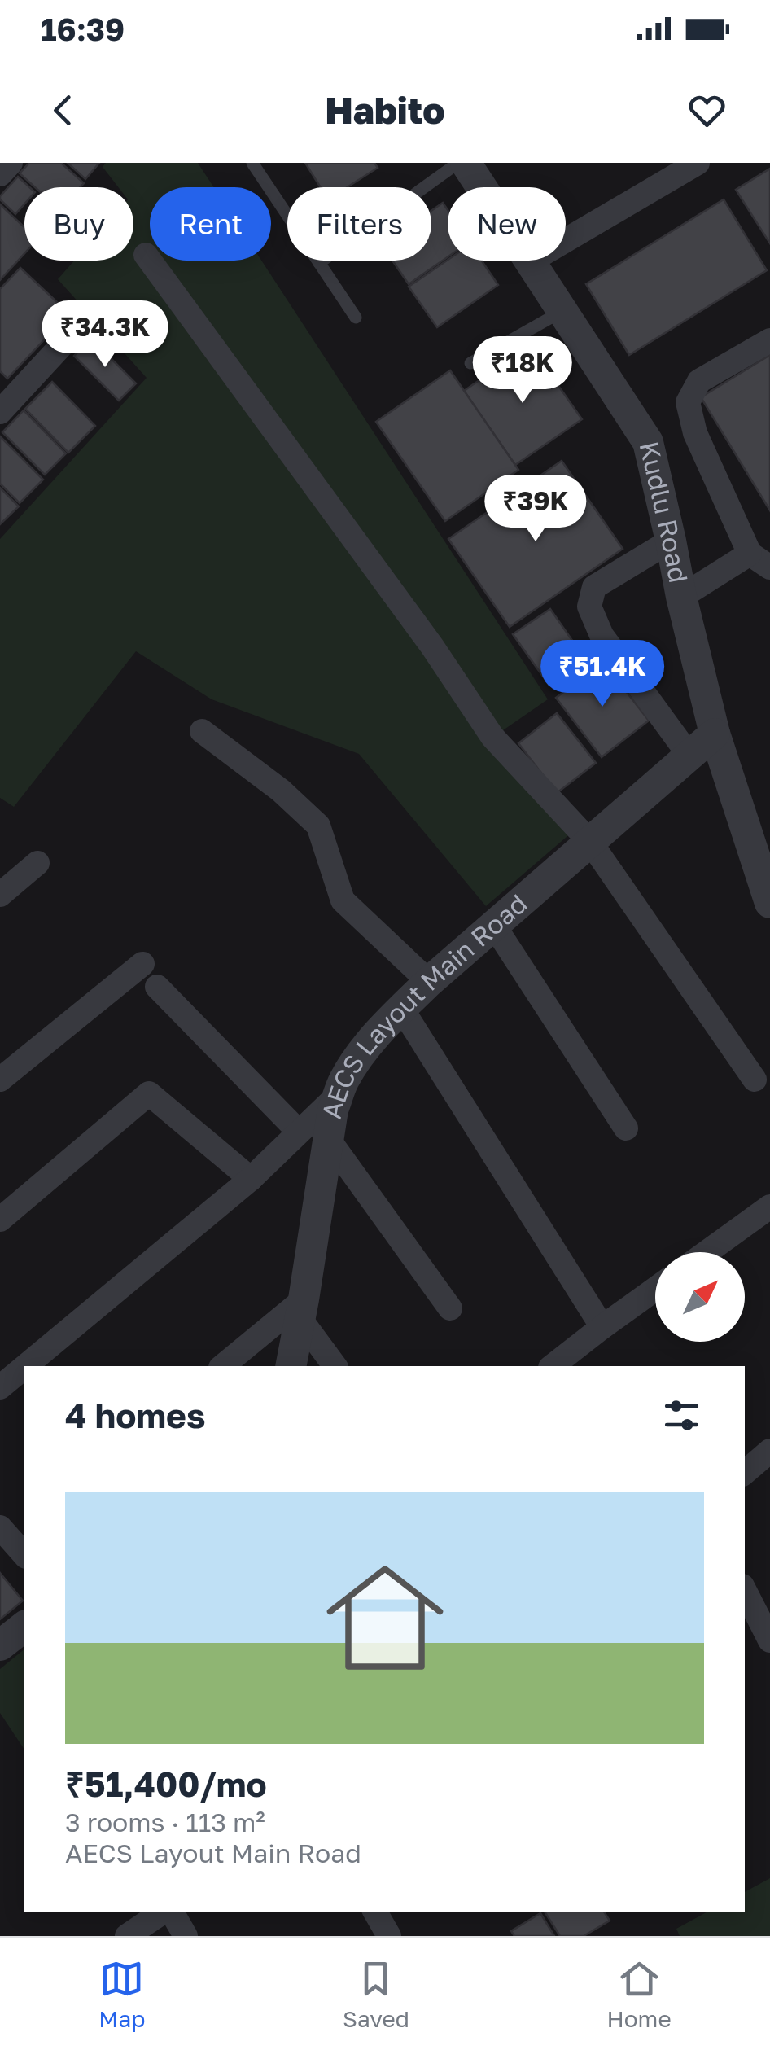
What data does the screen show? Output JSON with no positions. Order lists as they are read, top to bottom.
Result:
{
  "streets": {
    "street": ["Kudlu Road", "AECS Layout Main Road"]
  },
  "crossings": [
    ["Kudlu Road", "AECS Layout Main Road"]
  ],
  "north": "top right",
  "page": {
    "status": "16:39",
    "header": "Habito",
    "chip": [
      "Buy",
      "Rent",
      "Filters",
      "New"
    ],
    "price": [
      "₹34.3K",
      "₹18K",
      "₹39K",
      "₹51.4K"
    ],
    "heading": "4 homes",
    "list": [
      {
        "name": "₹51,400/mo",
        "note": "3 rooms · 113 m² · AECS Layout Main Road"
      }
    ],
    "tabs": ["Map", "Saved", "Home"]
  }
}
